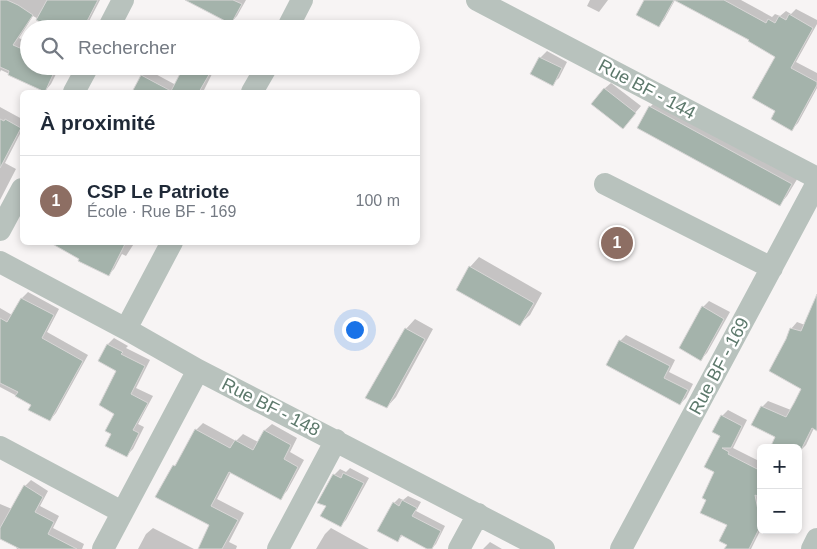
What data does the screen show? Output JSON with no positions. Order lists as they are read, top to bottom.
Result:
{
  "streets": {
    "street": ["Rue BF - 144", "Rue BF - 169", "Rue BF - 148"]
  },
  "page": {
    "search": "Rechercher",
    "heading": "À proximité",
    "list": [
      {
        "mark": "1",
        "name": "CSP Le Patriote",
        "note": "École · Rue BF - 169",
        "value": "100 m"
      }
    ],
    "pins": "1",
    "map_buttons": ["+", "−"]
  }
}
